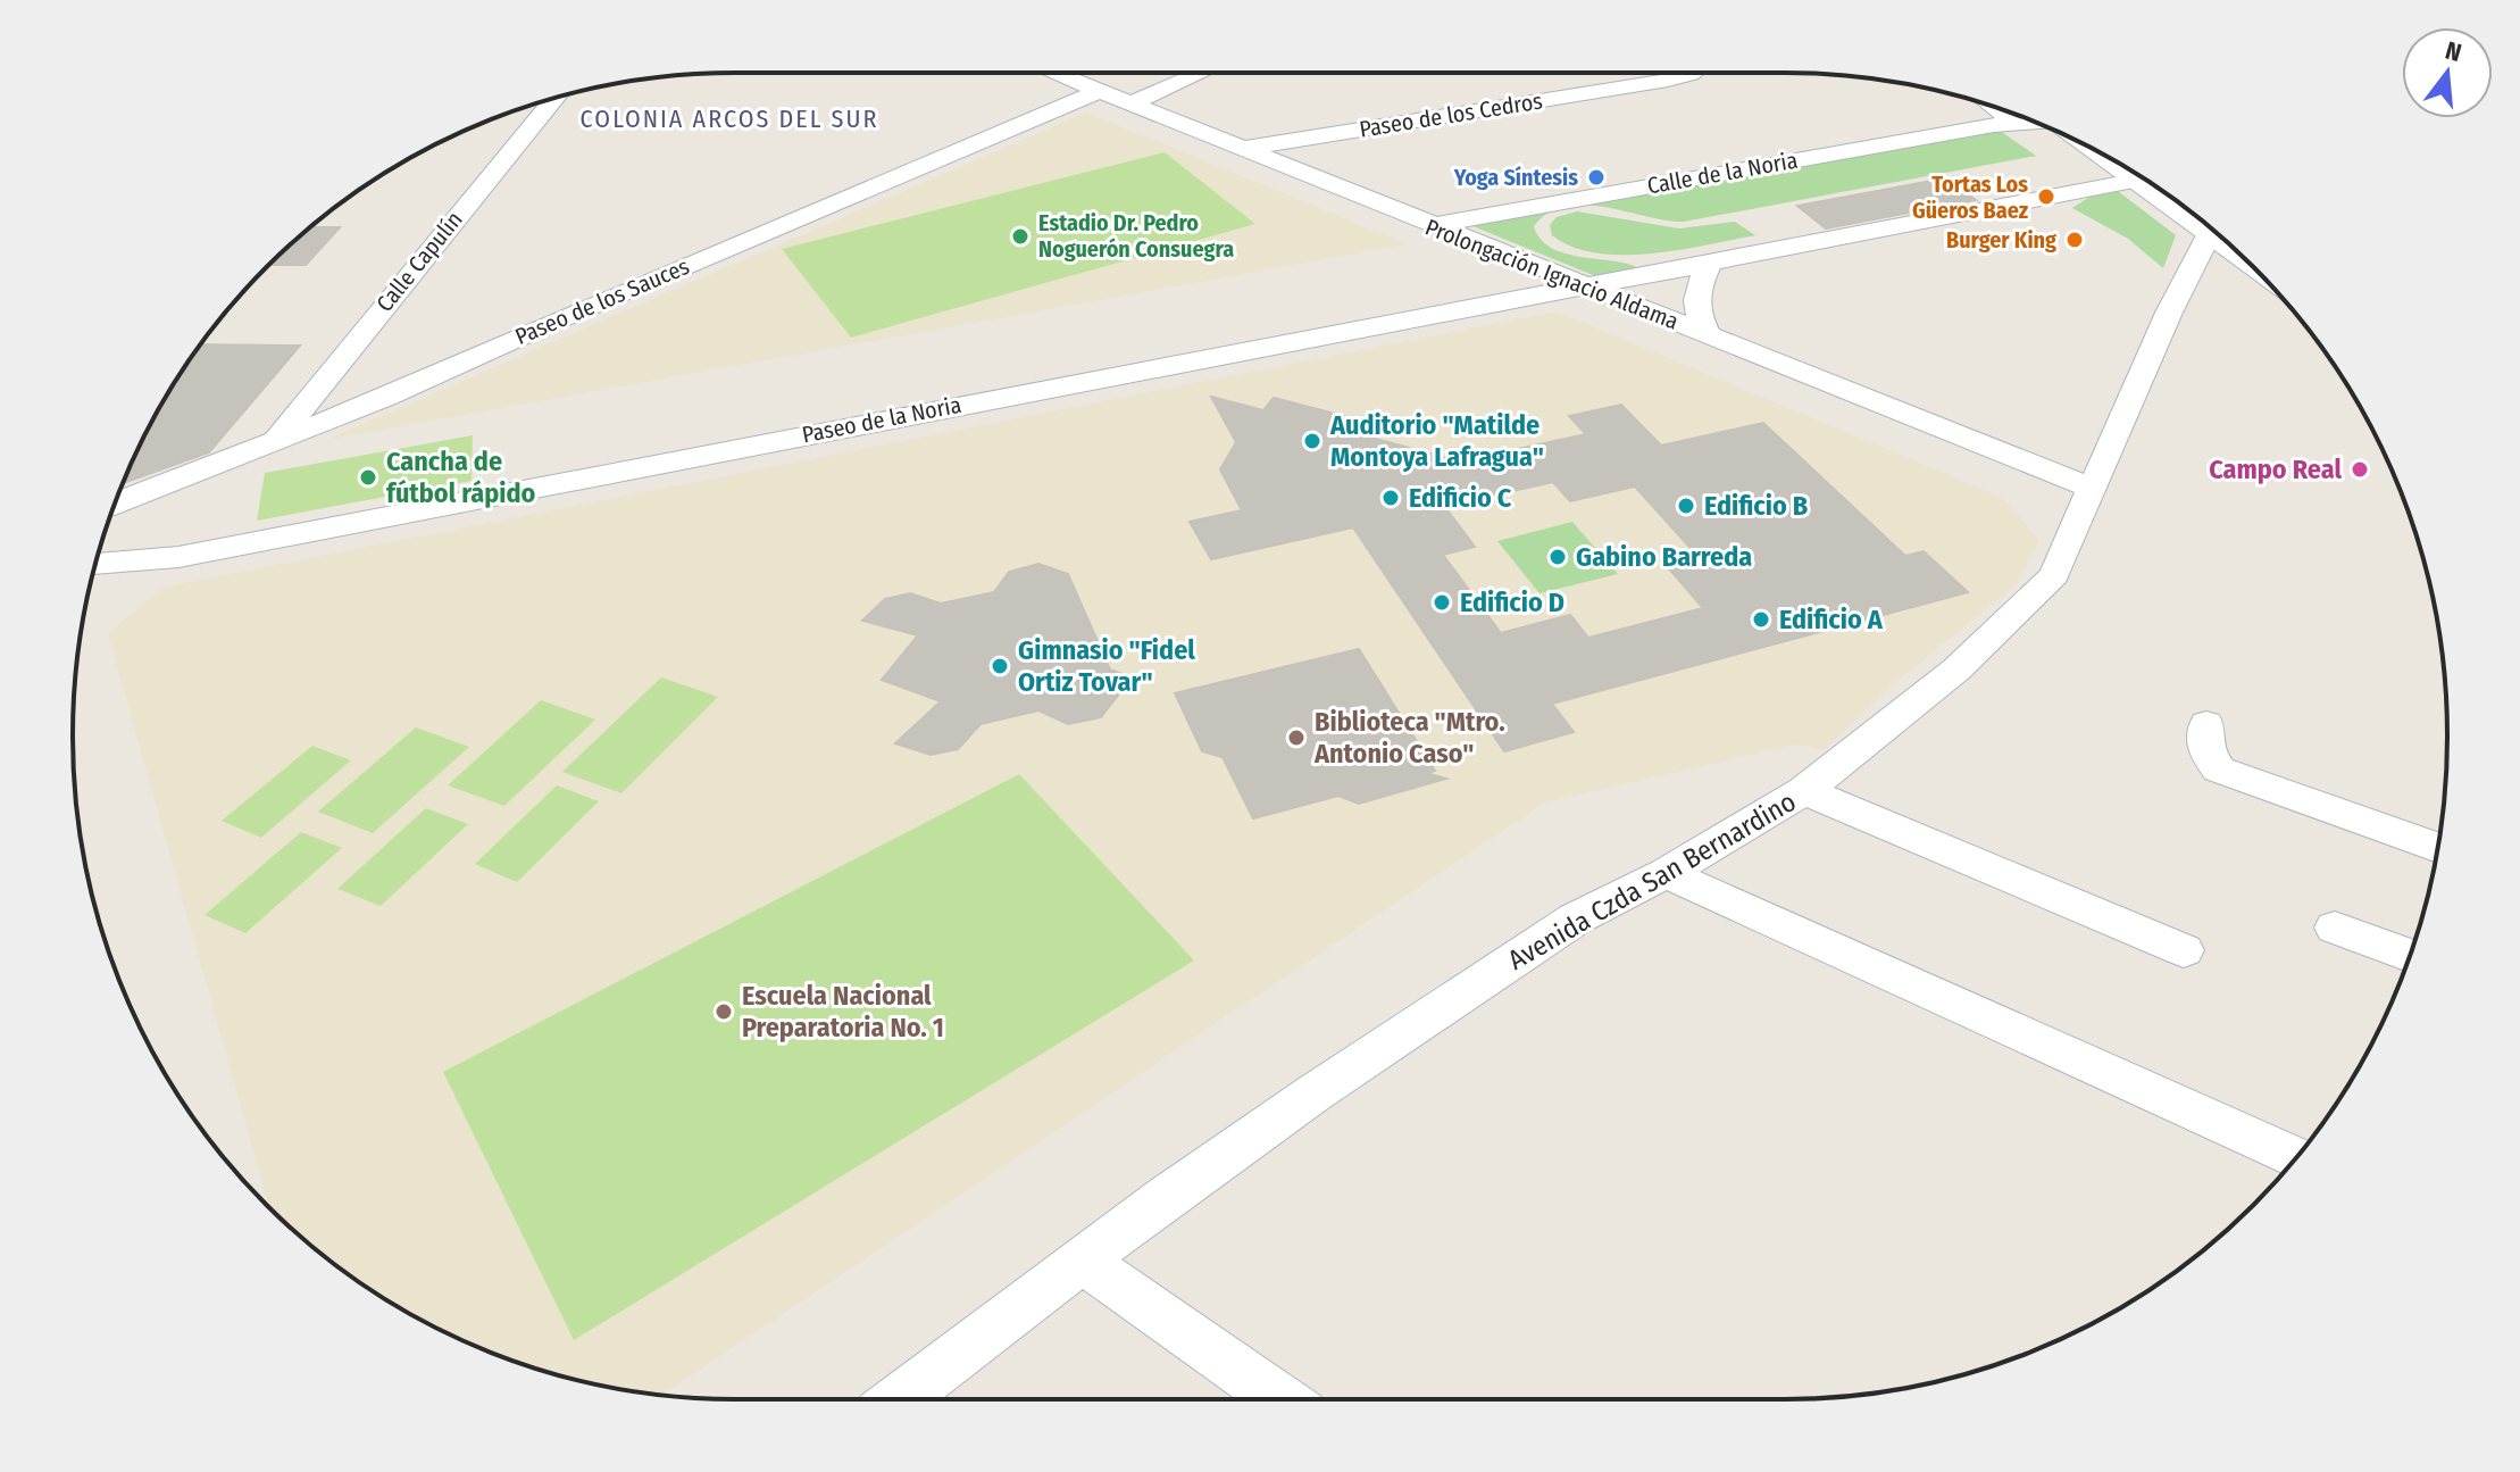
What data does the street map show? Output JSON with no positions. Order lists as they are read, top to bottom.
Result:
{
  "streets": {
    "street": [
      "Paseo de los Cedros",
      "Calle de la Noria",
      "Calle Capulín",
      "Prolongación Ignacio Aldama",
      "Paseo de los Sauces",
      "Paseo de la Noria",
      "Avenida Czda San Bernardino"
    ]
  },
  "crossings": [
    ["Paseo de los Cedros", "Prolongación Ignacio Aldama"],
    ["Calle de la Noria", "Prolongación Ignacio Aldama"],
    ["Calle Capulín", "Paseo de los Sauces"],
    ["Prolongación Ignacio Aldama", "Paseo de los Sauces"],
    ["Prolongación Ignacio Aldama", "Paseo de la Noria"],
    ["Prolongación Ignacio Aldama", "Avenida Czda San Bernardino"]
  ],
  "districts": ["COLONIA ARCOS DEL SUR"],
  "places": [
    "Yoga Síntesis",
    "Tortas Los Güeros Baez",
    "Estadio Dr. Pedro Noguerón Consuegra",
    "Burger King",
    "Auditorio \"Matilde Montoya Lafragua\"",
    "Campo Real",
    "Cancha de fútbol rápido",
    "Edificio C",
    "Edificio B",
    "Gabino Barreda",
    "Edificio D",
    "Edificio A",
    "Gimnasio \"Fidel Ortiz Tovar\"",
    "Biblioteca \"Mtro. Antonio Caso\"",
    "Escuela Nacional Preparatoria No. 1"
  ],
  "north": "top"
}
